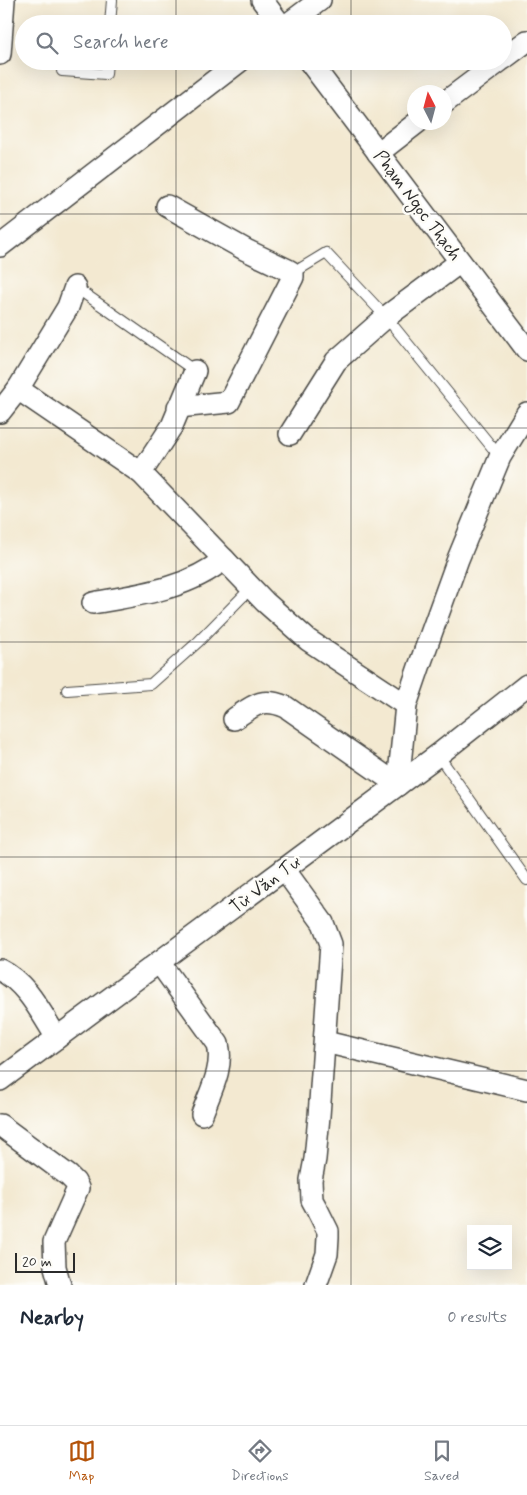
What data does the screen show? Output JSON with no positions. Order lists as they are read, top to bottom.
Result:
{
  "streets": {
    "street": ["Phạm Ngọc Thạch", "Từ Văn Tư"]
  },
  "scale_bar": "20 m",
  "north": "top",
  "page": {
    "search": "Search here",
    "scale": "20 m",
    "heading": ["Nearby", "0 results"],
    "nav": ["Map", "Directions", "Saved"]
  }
}
